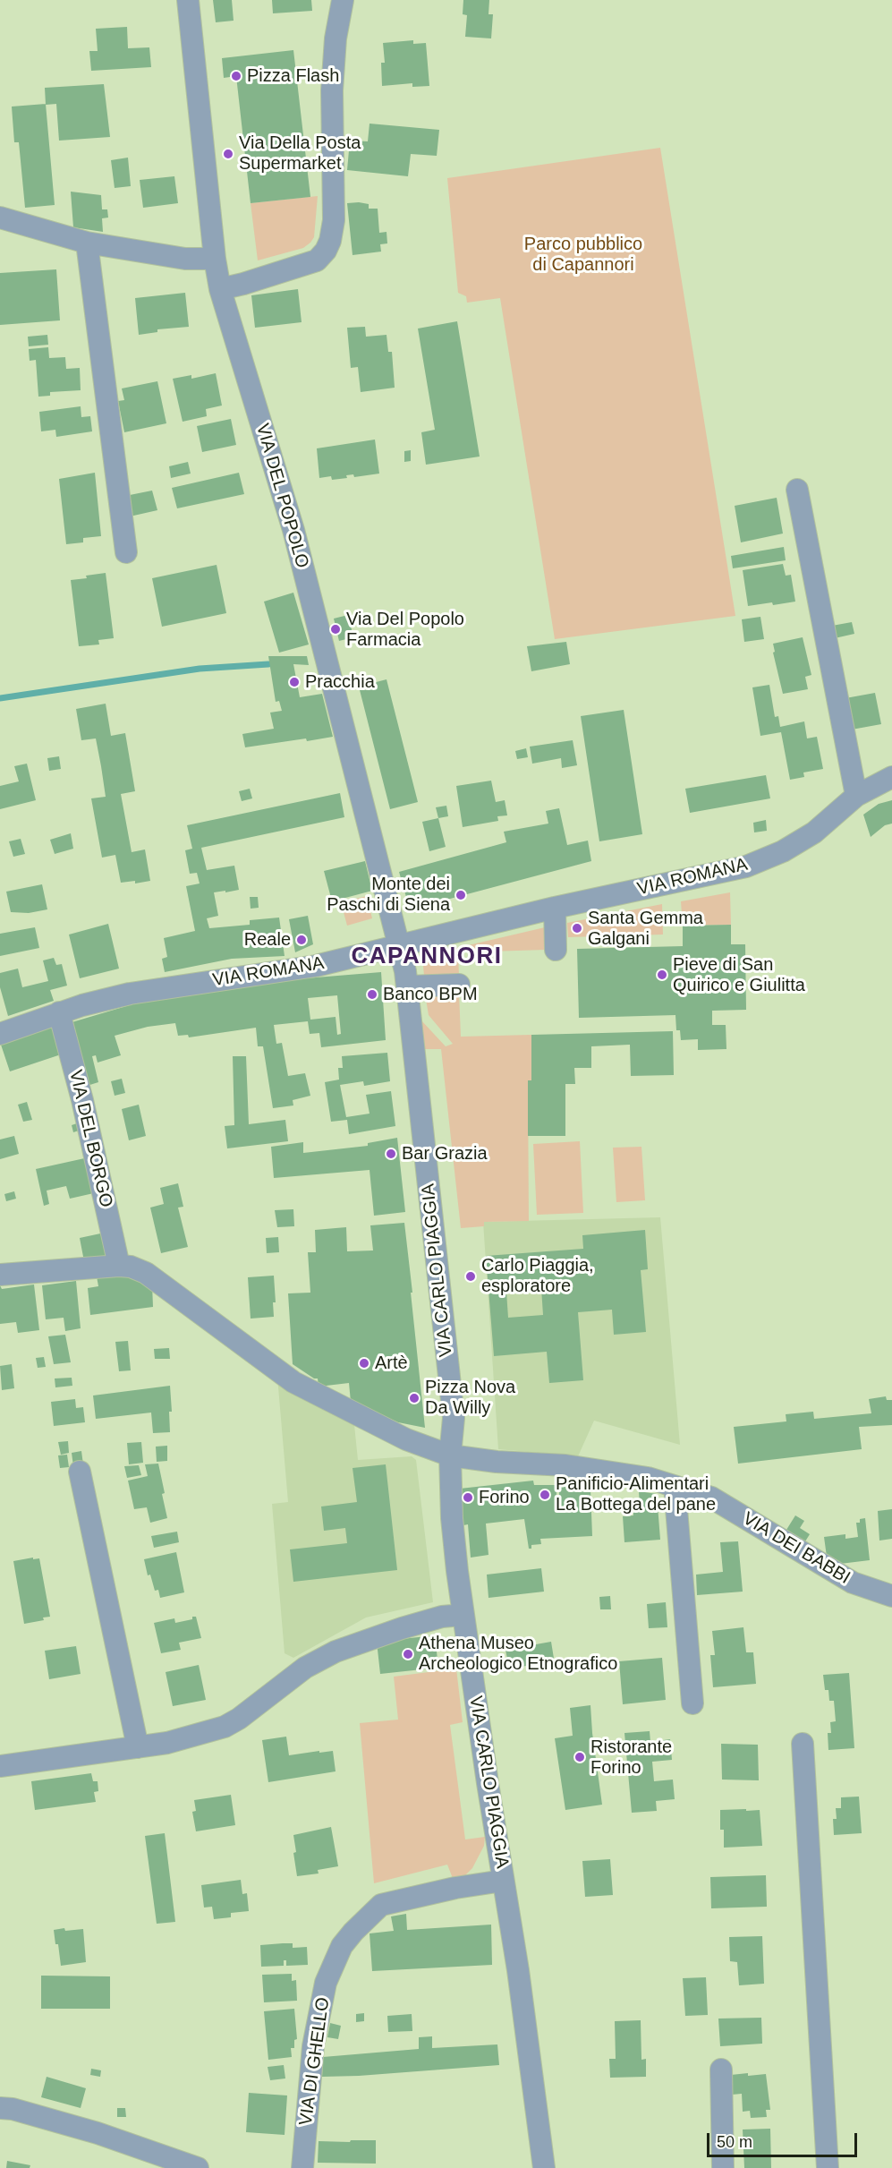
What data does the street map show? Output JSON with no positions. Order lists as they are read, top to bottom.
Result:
{
  "streets": {
    "street": [
      "VIA DEL POPOLO",
      "VIA ROMANA",
      "VIA DEL BORGO",
      "VIA CARLO PIAGGIA",
      "VIA DEI BABBI",
      "VIA DI GHELLO"
    ]
  },
  "crossings": [
    ["VIA DEL POPOLO", "VIA ROMANA"],
    ["VIA DEL POPOLO", "VIA CARLO PIAGGIA"],
    ["VIA ROMANA", "VIA DEL BORGO"],
    ["VIA ROMANA", "VIA CARLO PIAGGIA"],
    ["VIA DEL BORGO", "VIA DEI BABBI"],
    ["VIA CARLO PIAGGIA", "VIA DEI BABBI"],
    ["VIA CARLO PIAGGIA", "VIA DI GHELLO"]
  ],
  "districts": ["CAPANNORI"],
  "parks": ["Parco pubblico di Capannori"],
  "places": [
    "Pizza Flash",
    "Via Della Posta Supermarket",
    "Via Del Popolo Farmacia",
    "Pracchia",
    "Monte dei Paschi di Siena",
    "Santa Gemma Galgani",
    "Reale",
    "Pieve di San Quirico e Giulitta",
    "Banco BPM",
    "Bar Grazia",
    "Carlo Piaggia, esploratore",
    "Artè",
    "Pizza Nova Da Willy",
    "Panificio-Alimentari La Bottega del pane",
    "Forino",
    "Athena Museo Archeologico Etnografico",
    "Ristorante Forino"
  ],
  "scale_bar": "50 m"
}
